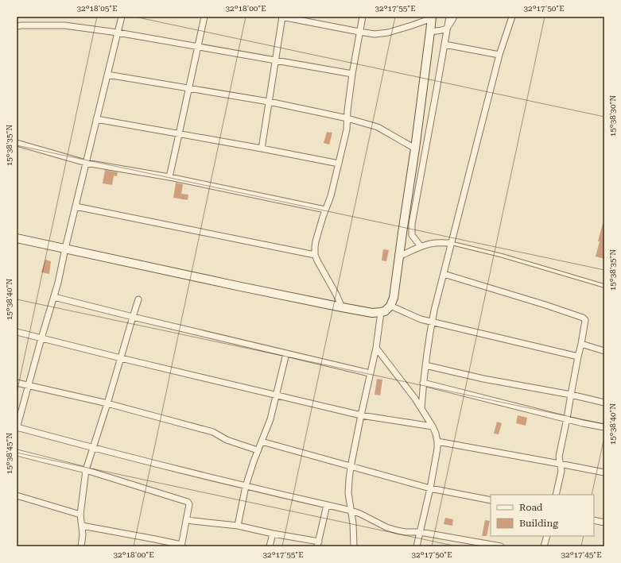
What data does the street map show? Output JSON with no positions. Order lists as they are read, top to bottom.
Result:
{
  "legend": ["Road", "Building"],
  "coordinates": [
    "32°18'05\"E",
    "32°18'00\"E",
    "32°17'55\"E",
    "32°17'50\"E",
    "15°38'30\"N",
    "15°38'35\"N",
    "15°38'40\"N",
    "15°38'45\"N",
    "32°17'45\"E"
  ]
}
